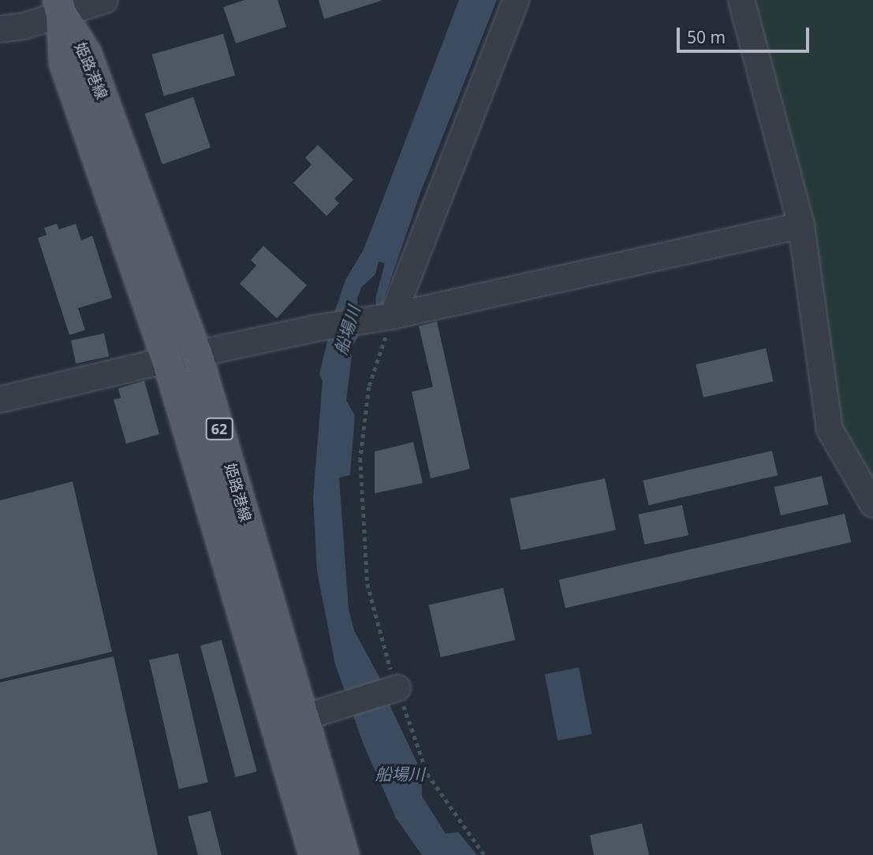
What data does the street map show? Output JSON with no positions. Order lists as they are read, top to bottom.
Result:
{
  "streets": {
    "main road": ["姫路港線", "62"]
  },
  "water": ["船場川"],
  "scale_bar": "50 m"
}
